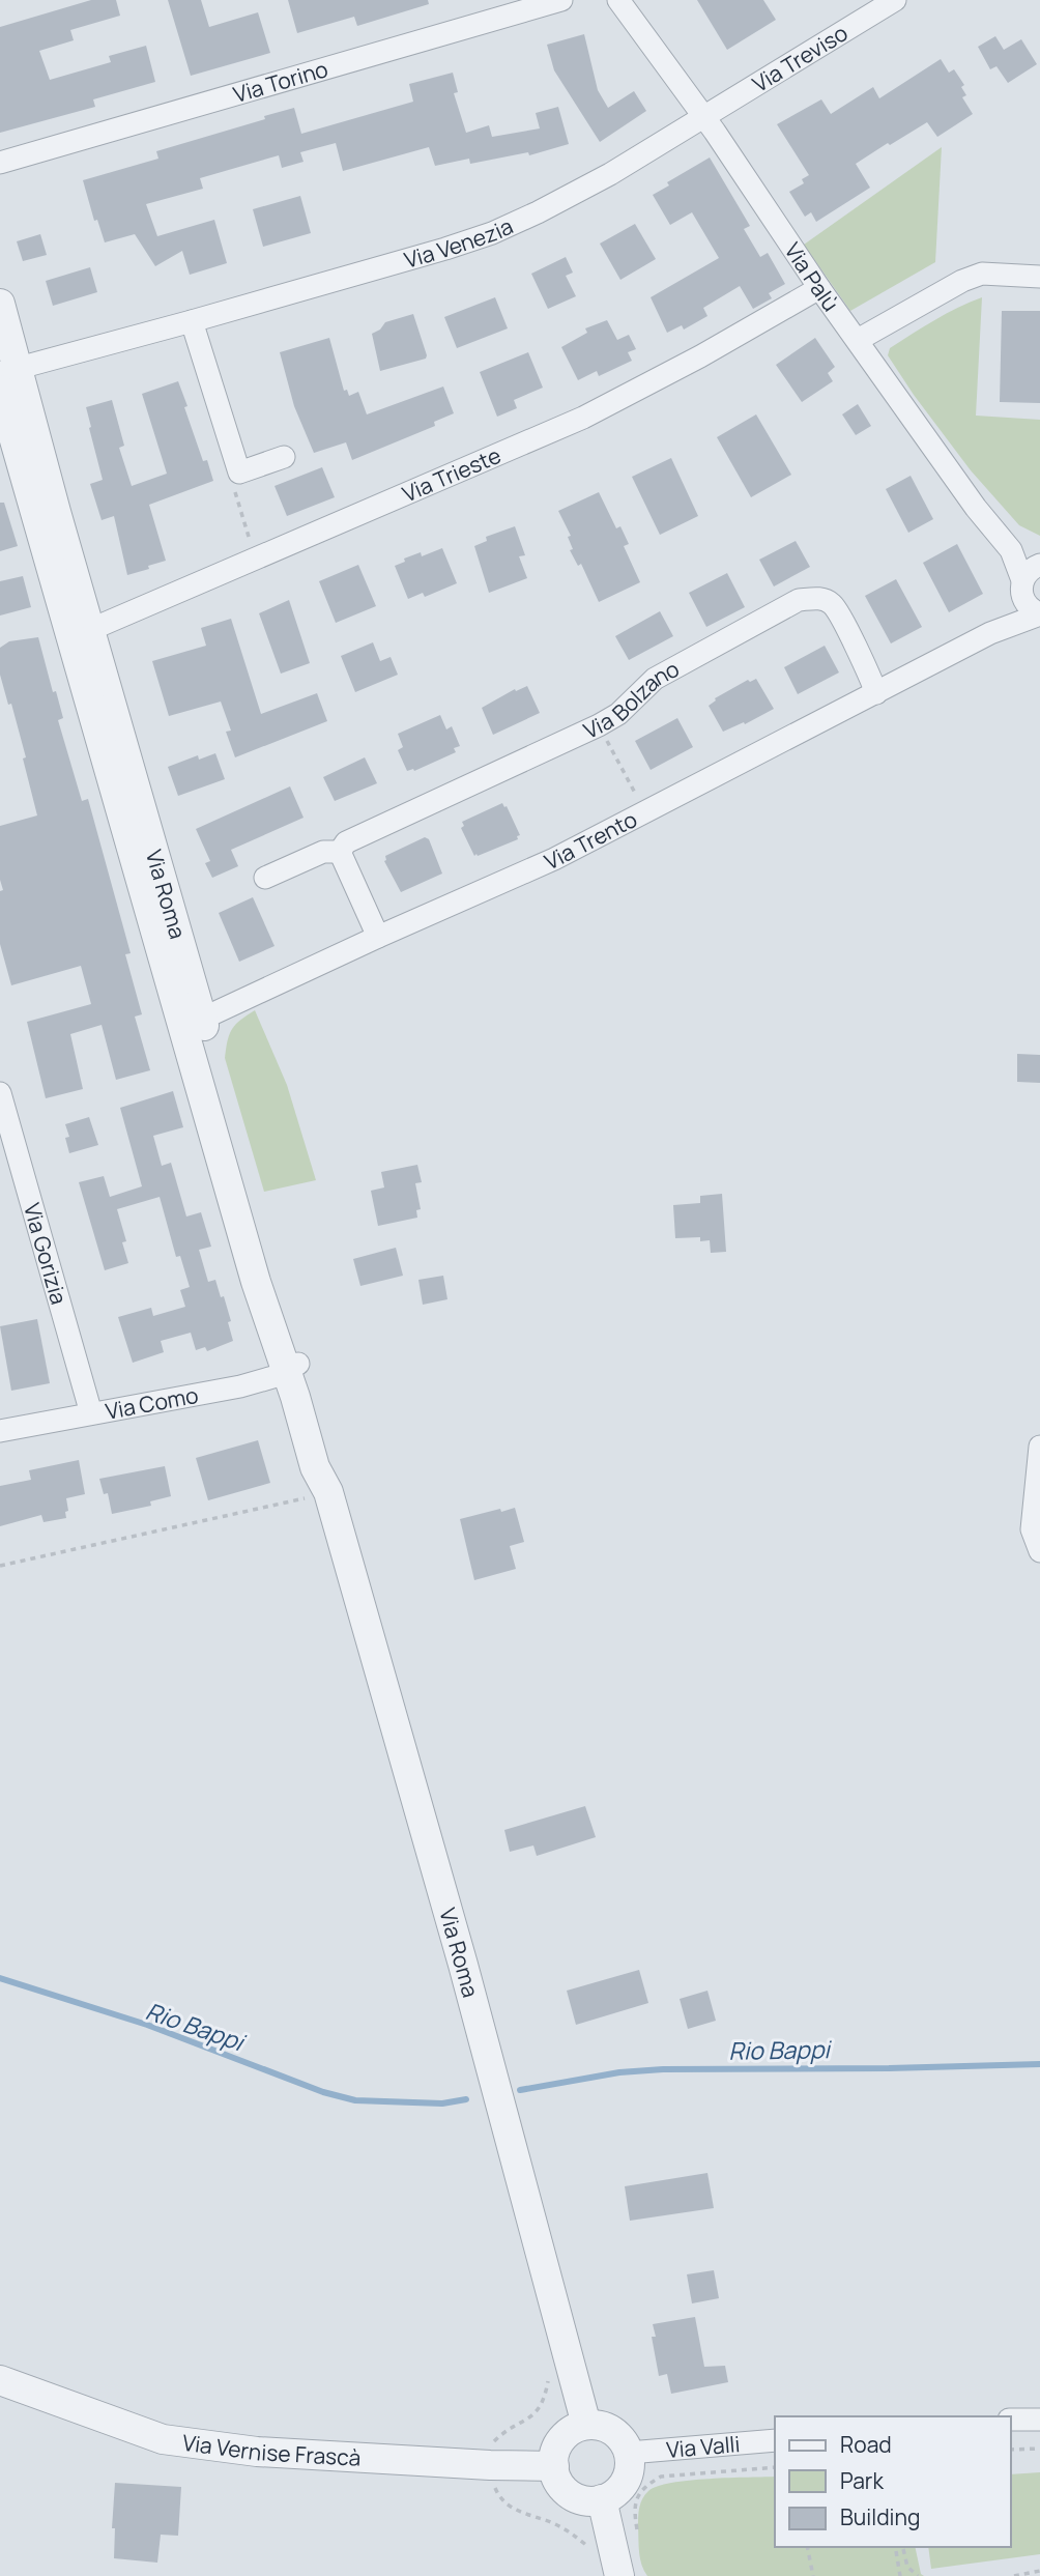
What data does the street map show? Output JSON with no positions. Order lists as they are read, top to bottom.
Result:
{
  "streets": {
    "street": [
      "Via Treviso",
      "Via Torino",
      "Via Venezia",
      "Via Palù",
      "Via Trieste",
      "Via Bolzano",
      "Via Trento",
      "Via Roma",
      "Via Gorizia",
      "Via Como",
      "Via Valli",
      "Via Vernise Frascà"
    ]
  },
  "crossings": [
    ["Via Treviso", "Via Venezia"],
    ["Via Treviso", "Via Palù"],
    ["Via Venezia", "Via Palù"],
    ["Via Venezia", "Via Roma"],
    ["Via Palù", "Via Trieste"],
    ["Via Palù", "Via Trento"],
    ["Via Trieste", "Via Roma"],
    ["Via Bolzano", "Via Trento"],
    ["Via Trento", "Via Roma"],
    ["Via Roma", "Via Como"],
    ["Via Roma", "Via Valli"],
    ["Via Roma", "Via Vernise Frascà"],
    ["Via Gorizia", "Via Como"],
    ["Via Valli", "Via Vernise Frascà"]
  ],
  "water": ["Rio Bappi"],
  "legend": ["Road", "Park", "Building"]
}
